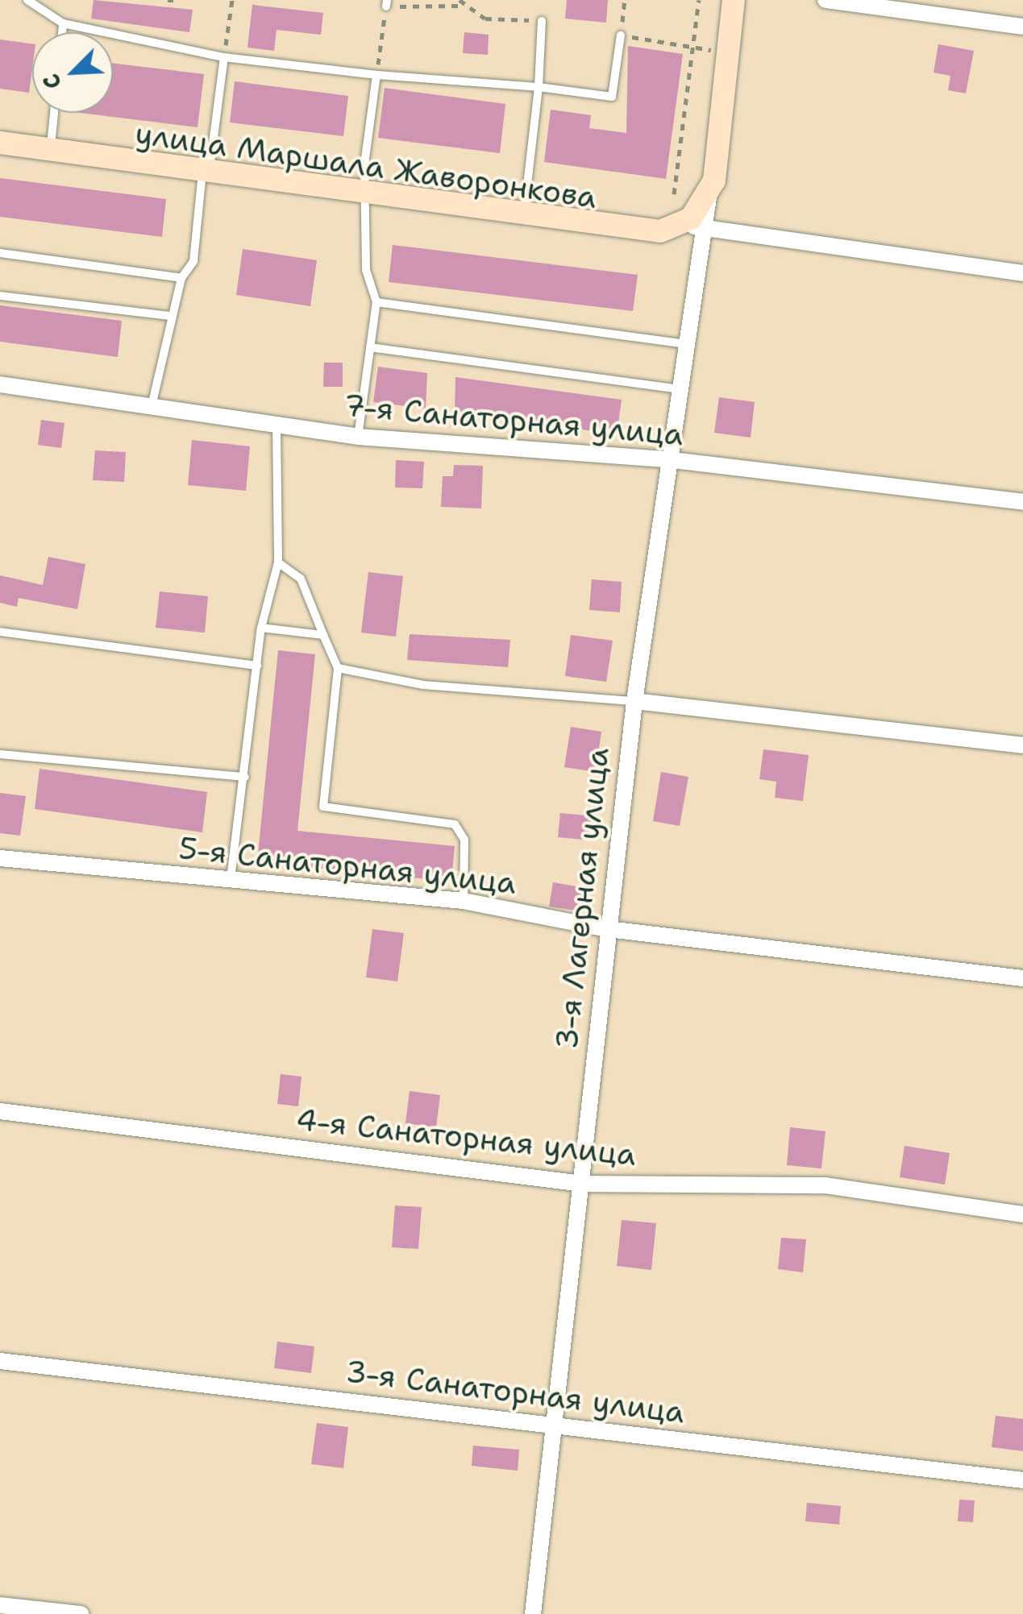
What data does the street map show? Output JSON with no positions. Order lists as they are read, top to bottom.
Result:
{
  "streets": {
    "main road": ["улица Маршала Жаворонкова", "3-я Лагерная улица"],
    "street": [
      "7-я Санаторная улица",
      "5-я Санаторная улица",
      "4-я Санаторная улица",
      "3-я Санаторная улица"
    ]
  },
  "crossings": [
    ["7-я Санаторная улица", "3-я Лагерная улица"],
    ["5-я Санаторная улица", "3-я Лагерная улица"],
    ["3-я Лагерная улица", "4-я Санаторная улица"],
    ["3-я Лагерная улица", "3-я Санаторная улица"]
  ],
  "north": "bottom left"
}
